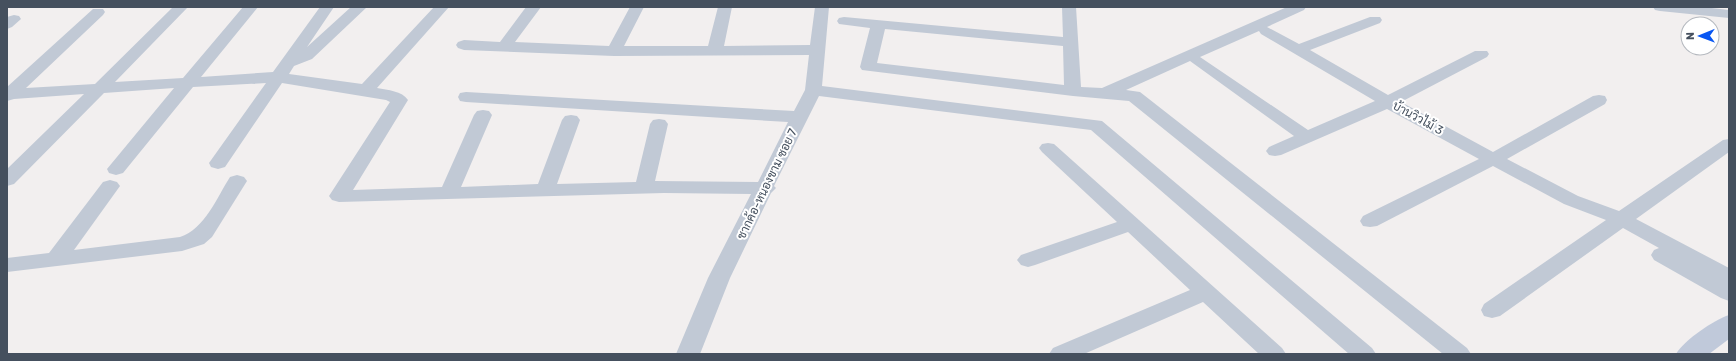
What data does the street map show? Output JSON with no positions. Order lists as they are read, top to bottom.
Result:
{
  "streets": {
    "street": ["บ้านวิวไม้ 3", "ชากค้อ-หนองขาม ซอย 7"]
  },
  "north": "left"
}
